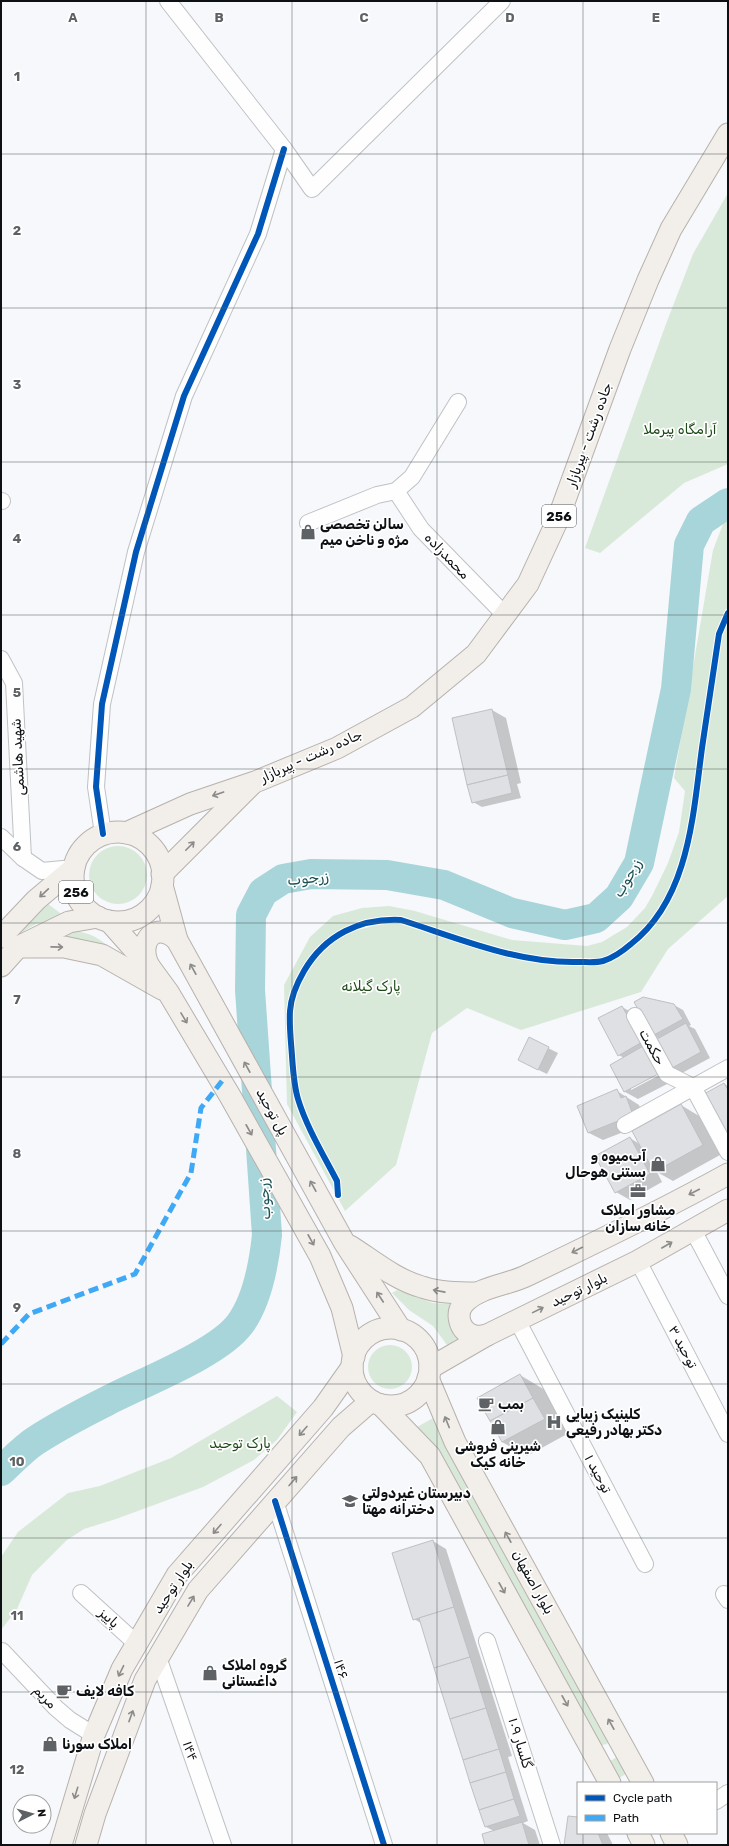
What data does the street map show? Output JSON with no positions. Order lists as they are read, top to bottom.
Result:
{
  "streets": {
    "main road": [
      "جاده رشت - پیربازار",
      "256",
      "پل توحید",
      "بلوار توحید",
      "بلوار اصفهان"
    ],
    "street": [
      "محمدزاده",
      "شهید هاشمی",
      "حکمت",
      "توحید ۳",
      "توحید ۱",
      "پاییز",
      "۱۴۶",
      "مریم",
      "گلسار ۱۰۹",
      "۱۴۴"
    ]
  },
  "crossings": [
    ["جاده رشت - پیربازار", "256"],
    ["جاده رشت - پیربازار", "محمدزاده"],
    ["جاده رشت - پیربازار", "پل توحید"],
    ["256", "پل توحید"],
    ["پل توحید", "بلوار توحید"],
    ["پل توحید", "بلوار اصفهان"],
    ["بلوار توحید", "توحید ۳"],
    ["بلوار توحید", "توحید ۱"],
    ["بلوار توحید", "بلوار اصفهان"],
    ["بلوار توحید", "پاییز"],
    ["بلوار توحید", "۱۴۶"],
    ["بلوار توحید", "مریم"],
    ["بلوار توحید", "۱۴۴"]
  ],
  "water": ["زرجوب"],
  "parks": ["آرامگاه پیرملا", "پارک گیلانه", "پارک توحید"],
  "places": {
    "shop": [
      "سالن تخصصی مژه و ناخن میم",
      "آب‌میوه و بستنی هوحال",
      "شیرینی فروشی خانه کیک",
      "گروه املاک داغستانی",
      "املاک سورنا"
    ],
    "office": ["مشاور املاک خانه سازان"],
    "cafe": ["بمب", "کافه لایف"],
    "hospital": ["کلینیک زیبایی دکتر بهادر رفیعی"],
    "school or university": ["دبیرستان غیردولتی دخترانه مهتا"]
  },
  "legend": ["Cycle path", "Path"],
  "north": "right",
  "grid": {
    "columns": [
      "A",
      "B",
      "C",
      "D",
      "E"
    ],
    "rows": [
      "1",
      "2",
      "3",
      "4",
      "5",
      "6",
      "7",
      "8",
      "9",
      "10",
      "11",
      "12"
    ]
  }
}
